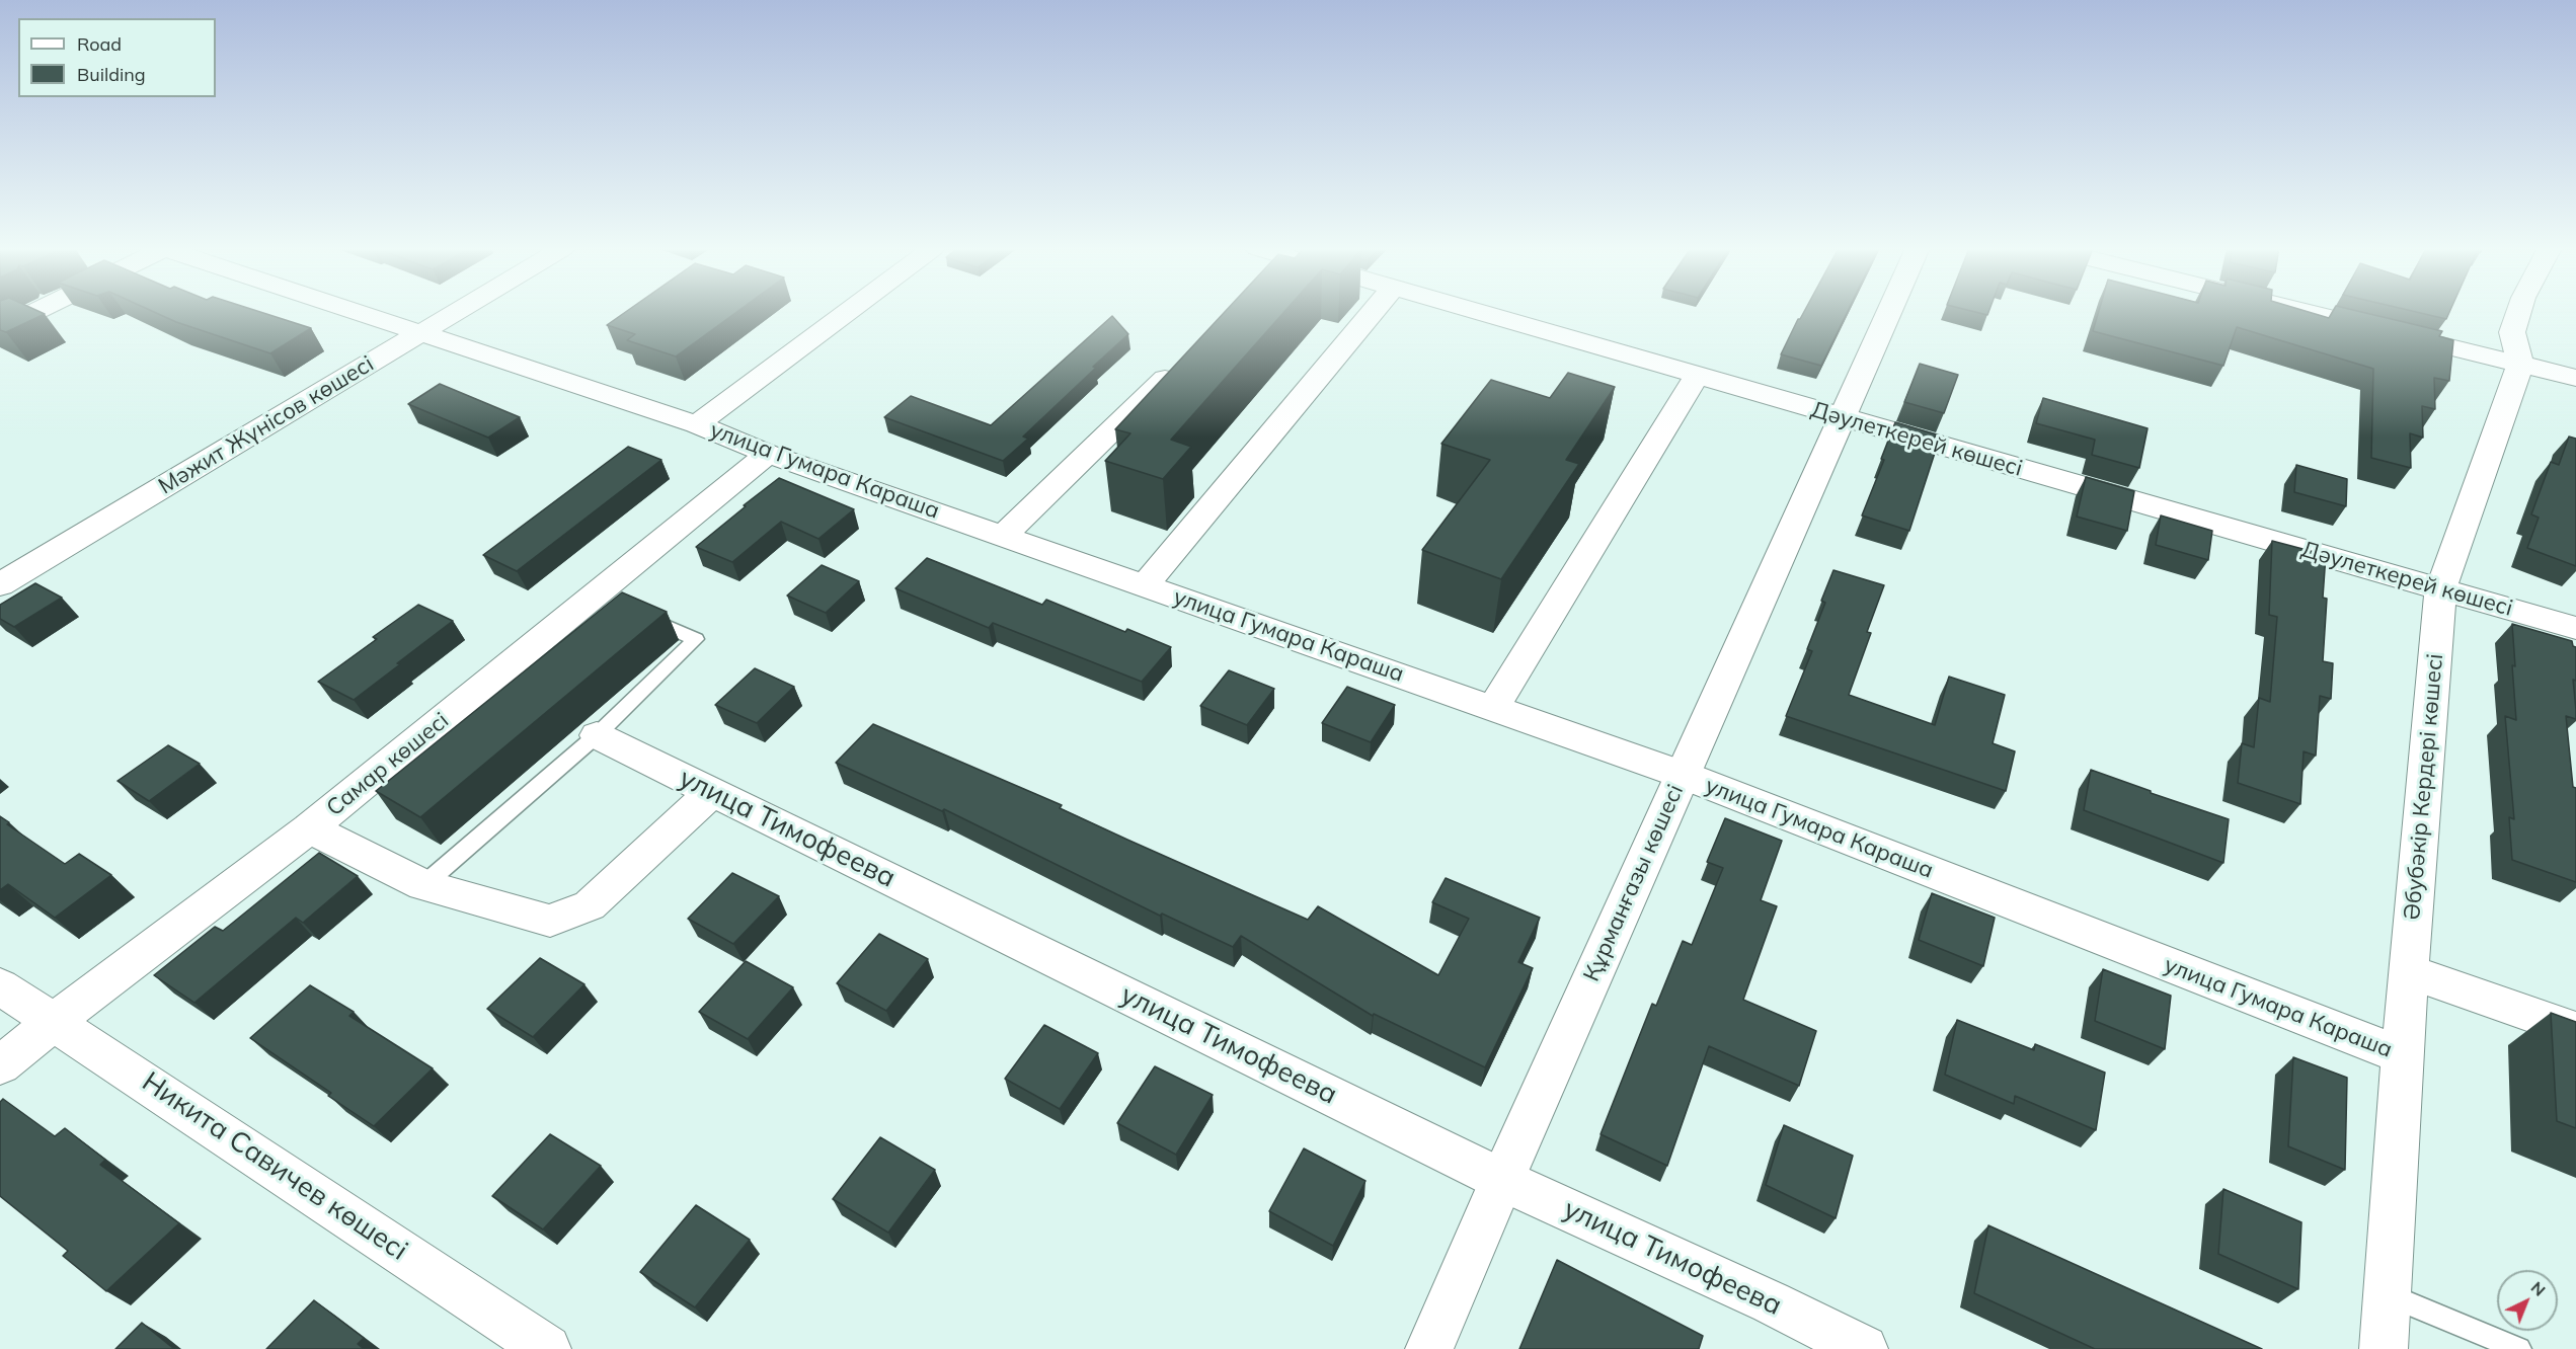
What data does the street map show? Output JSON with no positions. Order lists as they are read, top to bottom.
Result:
{
  "streets": {
    "street": [
      "Мәжит Жүнісов көшесі",
      "Дәулеткерей көшесі",
      "улица Гумара Караша",
      "Самар көшесі",
      "Әбубәкір Кердері көшесі",
      "улица Тимофеева",
      "Құрманғазы көшесі",
      "Никита Савичев көшесі"
    ]
  },
  "crossings": [
    ["Мәжит Жүнісов көшесі", "улица Гумара Караша"],
    ["Дәулеткерей көшесі", "Әбубәкір Кердері көшесі"],
    ["Дәулеткерей көшесі", "Құрманғазы көшесі"],
    ["улица Гумара Караша", "Самар көшесі"],
    ["улица Гумара Караша", "Әбубәкір Кердері көшесі"],
    ["улица Гумара Караша", "Құрманғазы көшесі"],
    ["Самар көшесі", "Никита Савичев көшесі"],
    ["улица Тимофеева", "Құрманғазы көшесі"]
  ],
  "legend": ["Road", "Building"],
  "north": "top right"
}
